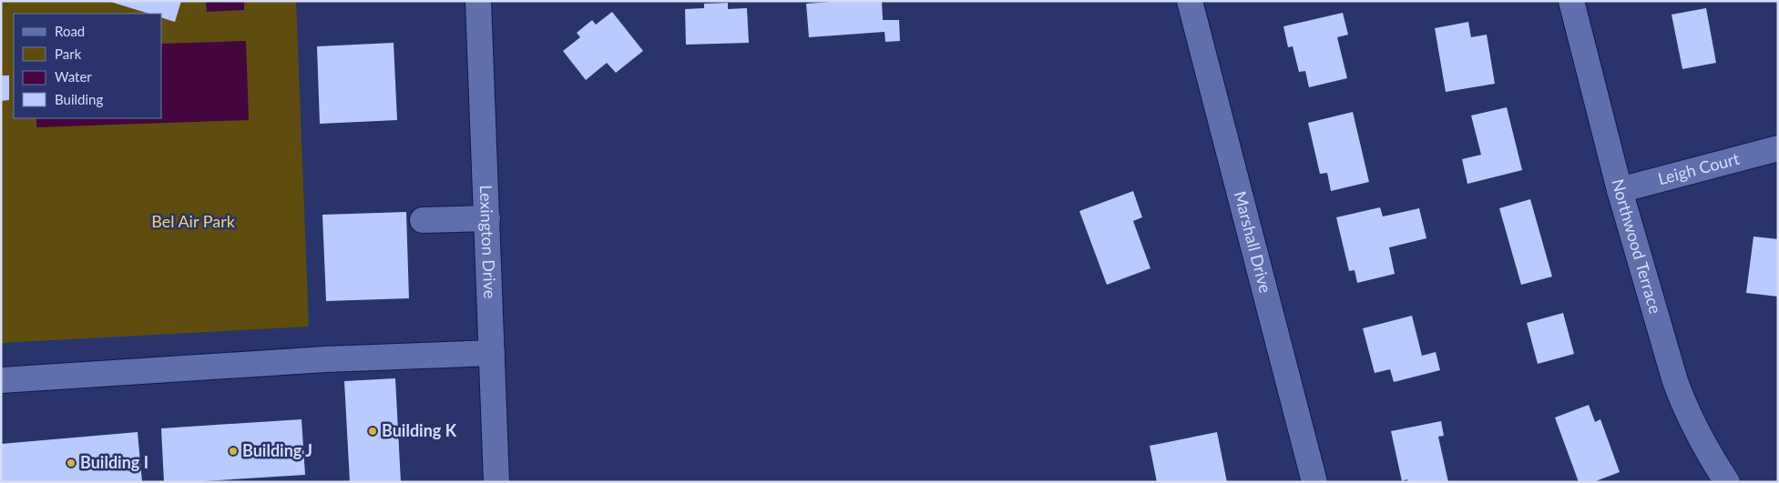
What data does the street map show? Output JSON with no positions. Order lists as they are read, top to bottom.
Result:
{
  "streets": {
    "street": [
      "Leigh Court",
      "Lexington Drive",
      "Marshall Drive",
      "Northwood Terrace"
    ]
  },
  "crossings": [
    ["Leigh Court", "Northwood Terrace"]
  ],
  "parks": ["Bel Air Park"],
  "places": ["Building K", "Building J", "Building I"],
  "legend": [
    "Road",
    "Park",
    "Water",
    "Building"
  ]
}
